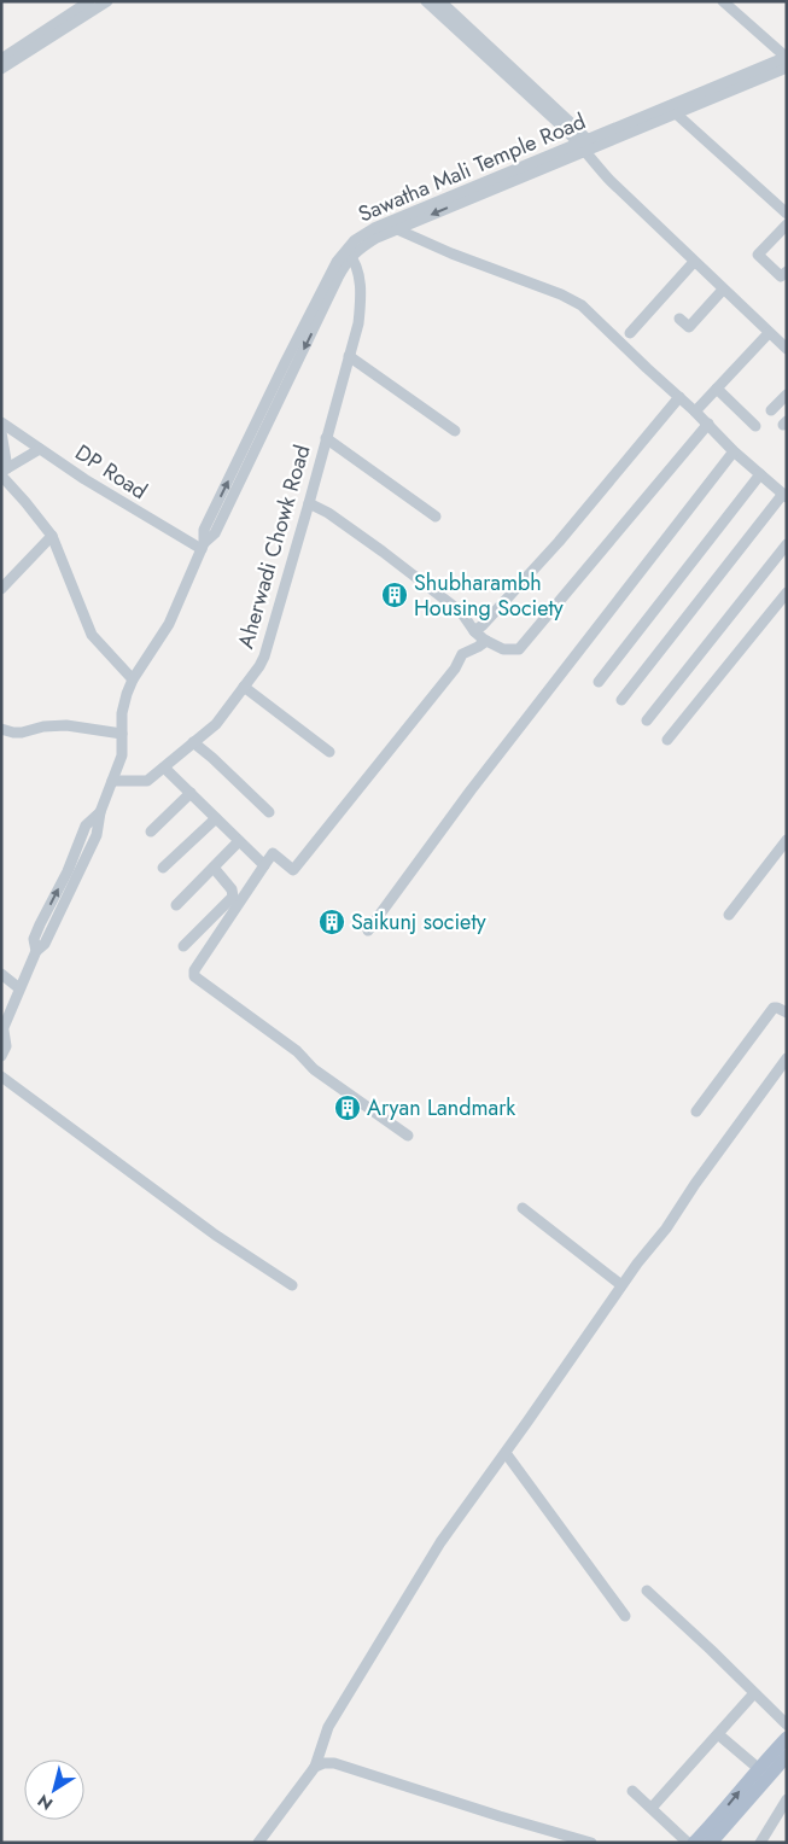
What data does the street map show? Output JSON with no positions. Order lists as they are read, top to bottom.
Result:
{
  "streets": {
    "street": ["Sawatha Mali Temple Road", "DP Road", "Aherwadi Chowk Road"]
  },
  "crossings": [
    ["Sawatha Mali Temple Road", "DP Road"],
    ["Sawatha Mali Temple Road", "Aherwadi Chowk Road"]
  ],
  "places": {
    "building": ["Shubharambh Housing Society", "Saikunj society", "Aryan Landmark"]
  },
  "north": "bottom left"
}
